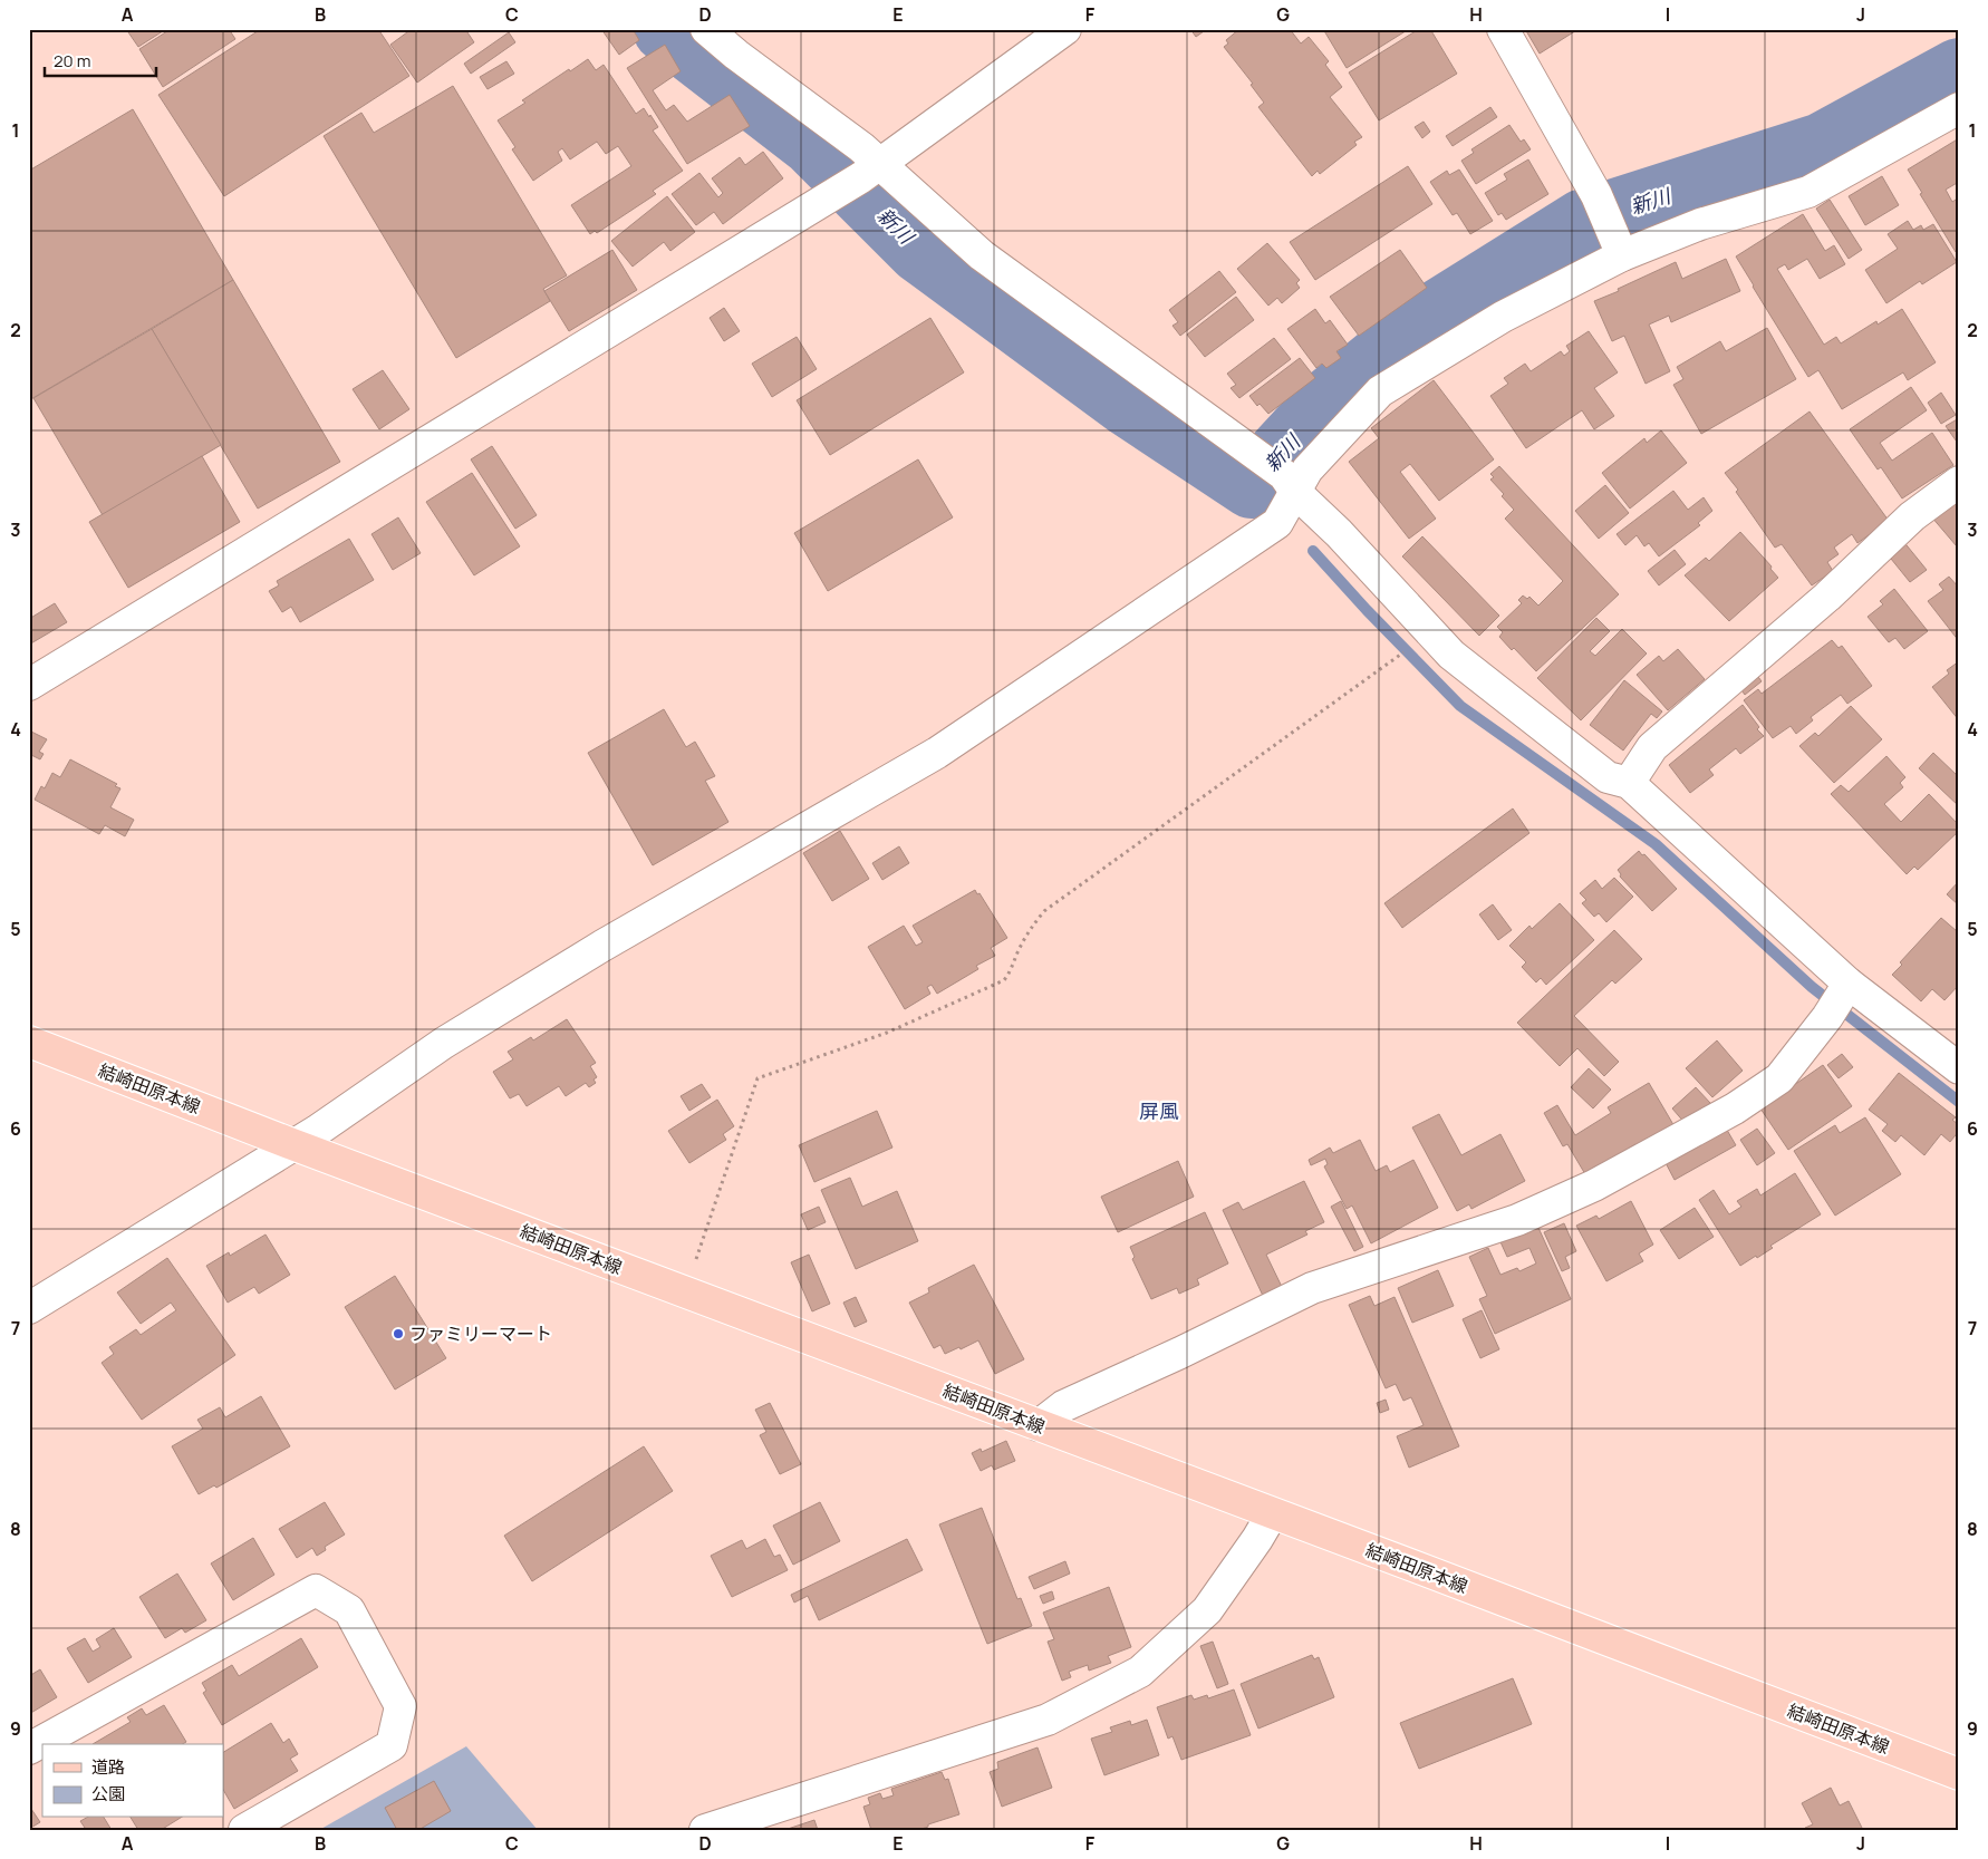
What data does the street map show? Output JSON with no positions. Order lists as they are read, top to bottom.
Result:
{
  "streets": {
    "main road": ["結崎田原本線"]
  },
  "districts": ["屏風"],
  "water": ["新川"],
  "places": ["ファミリーマート"],
  "legend": ["道路", "公園"],
  "scale_bar": "20 m",
  "grid": {
    "columns": [
      "A",
      "B",
      "C",
      "D",
      "E",
      "F",
      "G",
      "H",
      "I",
      "J"
    ],
    "rows": [
      "1",
      "2",
      "3",
      "4",
      "5",
      "6",
      "7",
      "8",
      "9"
    ]
  }
}
